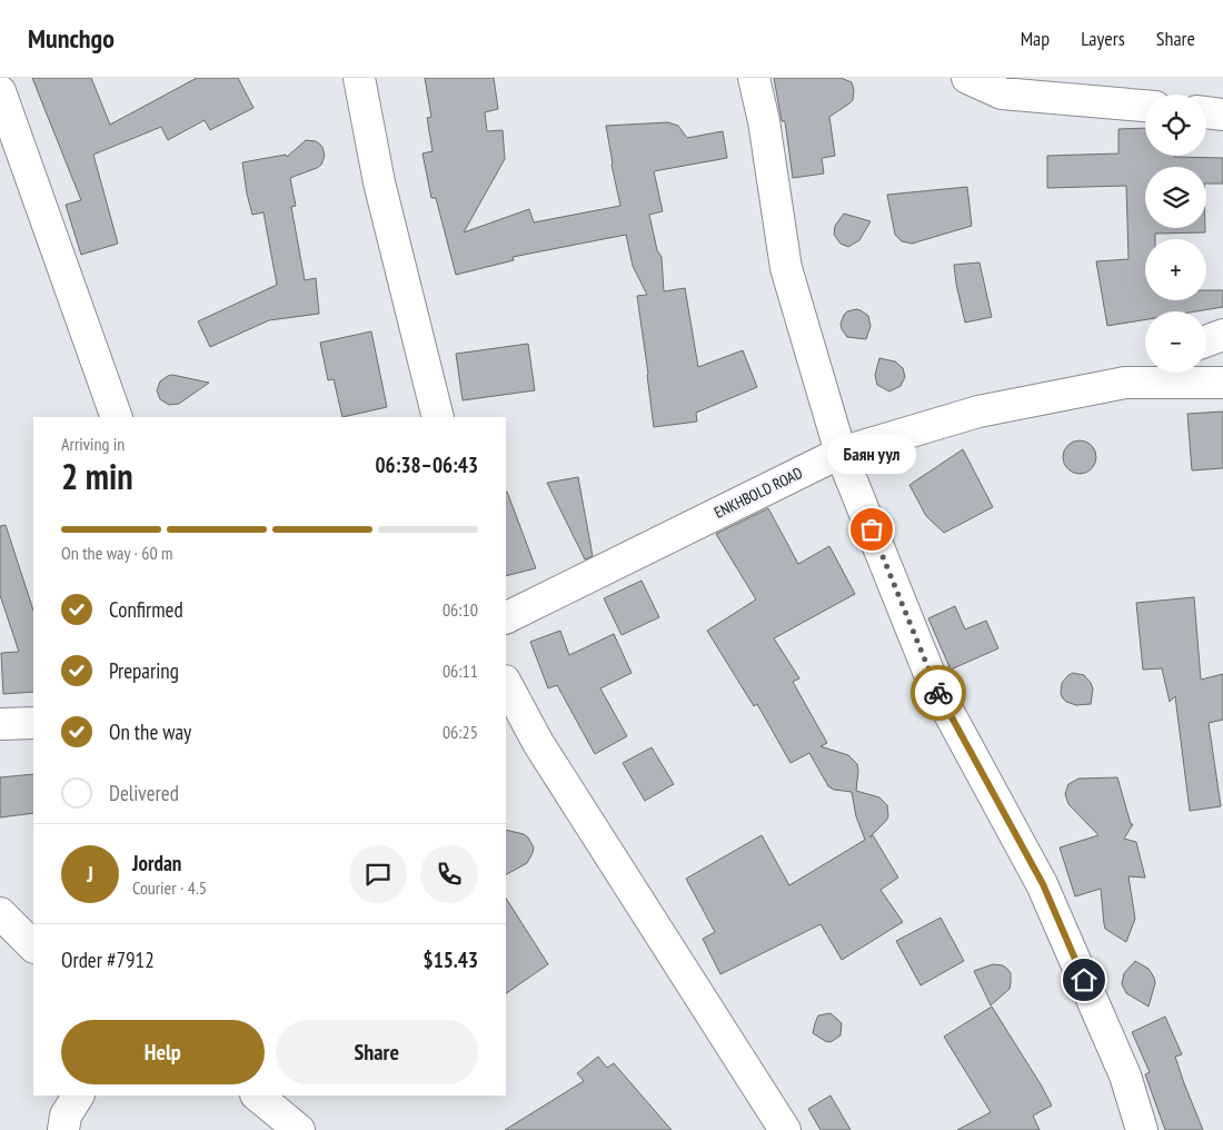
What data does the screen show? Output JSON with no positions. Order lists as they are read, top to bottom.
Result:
{
  "streets": {
    "street": ["ENKHBOLD ROAD"]
  },
  "places": ["Баян уул"],
  "page": {
    "header": "Munchgo",
    "nav": ["Map", "Layers", "Share"],
    "map_buttons": ["+", "−"],
    "heading": ["2 min", "Arriving in", "06:38–06:43"],
    "panel": [
      "Jordan",
      "Courier · 4.5",
      "Order #7912",
      "$15.43"
    ],
    "bubble": "Баян уул",
    "bar": "On the way · 60 m",
    "list": [
      ["Confirmed", "06:10"],
      ["Preparing", "06:11"],
      ["On the way", "06:25"],
      "Delivered"
    ],
    "round": "J",
    "buttons": ["Help", "Share"]
  }
}
